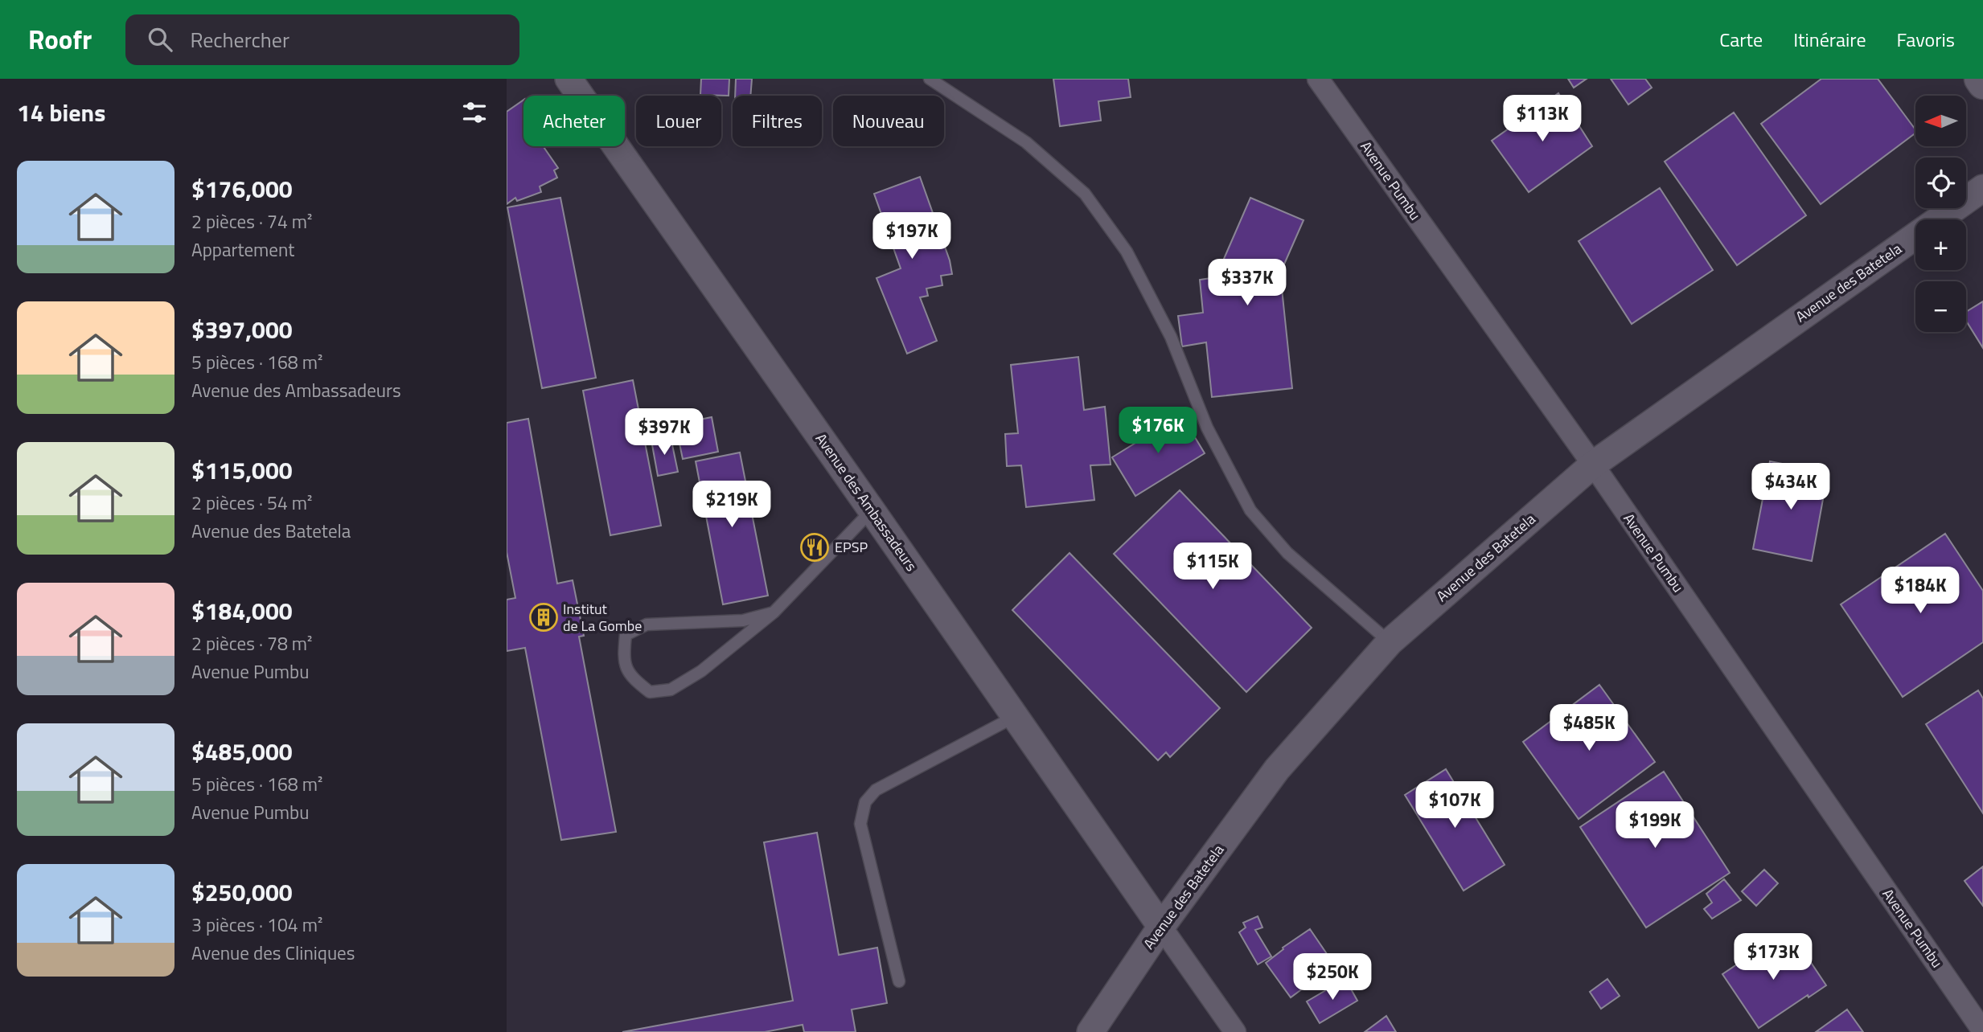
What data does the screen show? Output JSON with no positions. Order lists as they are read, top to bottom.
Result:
{
  "streets": {
    "street": ["Avenue Pumbu", "Avenue des Batetela", "Avenue des Ambassadeurs"]
  },
  "crossings": [
    ["Avenue Pumbu", "Avenue des Batetela"],
    ["Avenue des Batetela", "Avenue des Ambassadeurs"]
  ],
  "places": {
    "restaurant": ["EPSP"],
    "building": ["Institut de La Gombe"]
  },
  "north": "left",
  "page": {
    "header": "Roofr",
    "search": "Rechercher",
    "nav": ["Carte", "Itinéraire", "Favoris"],
    "heading": "14 biens",
    "price": [
      "$113K",
      "$197K",
      "$337K",
      "$176K",
      "$397K",
      "$434K",
      "$219K",
      "$115K",
      "$184K",
      "$485K",
      "$107K",
      "$199K",
      "$173K",
      "$250K"
    ],
    "map_buttons": ["+", "−"],
    "chip": [
      "Acheter",
      "Louer",
      "Filtres",
      "Nouveau"
    ],
    "list": [
      {
        "name": "$176,000",
        "note": "2 pièces · 74 m² · Appartement"
      },
      {
        "name": "$397,000",
        "note": "5 pièces · 168 m² · Avenue des Ambassadeurs"
      },
      {
        "name": "$115,000",
        "note": "2 pièces · 54 m² · Avenue des Batetela"
      },
      {
        "name": "$184,000",
        "note": "2 pièces · 78 m² · Avenue Pumbu"
      },
      {
        "name": "$485,000",
        "note": "5 pièces · 168 m² · Avenue Pumbu"
      },
      {
        "name": "$250,000",
        "note": "3 pièces · 104 m² · Avenue des Cliniques"
      }
    ]
  }
}
